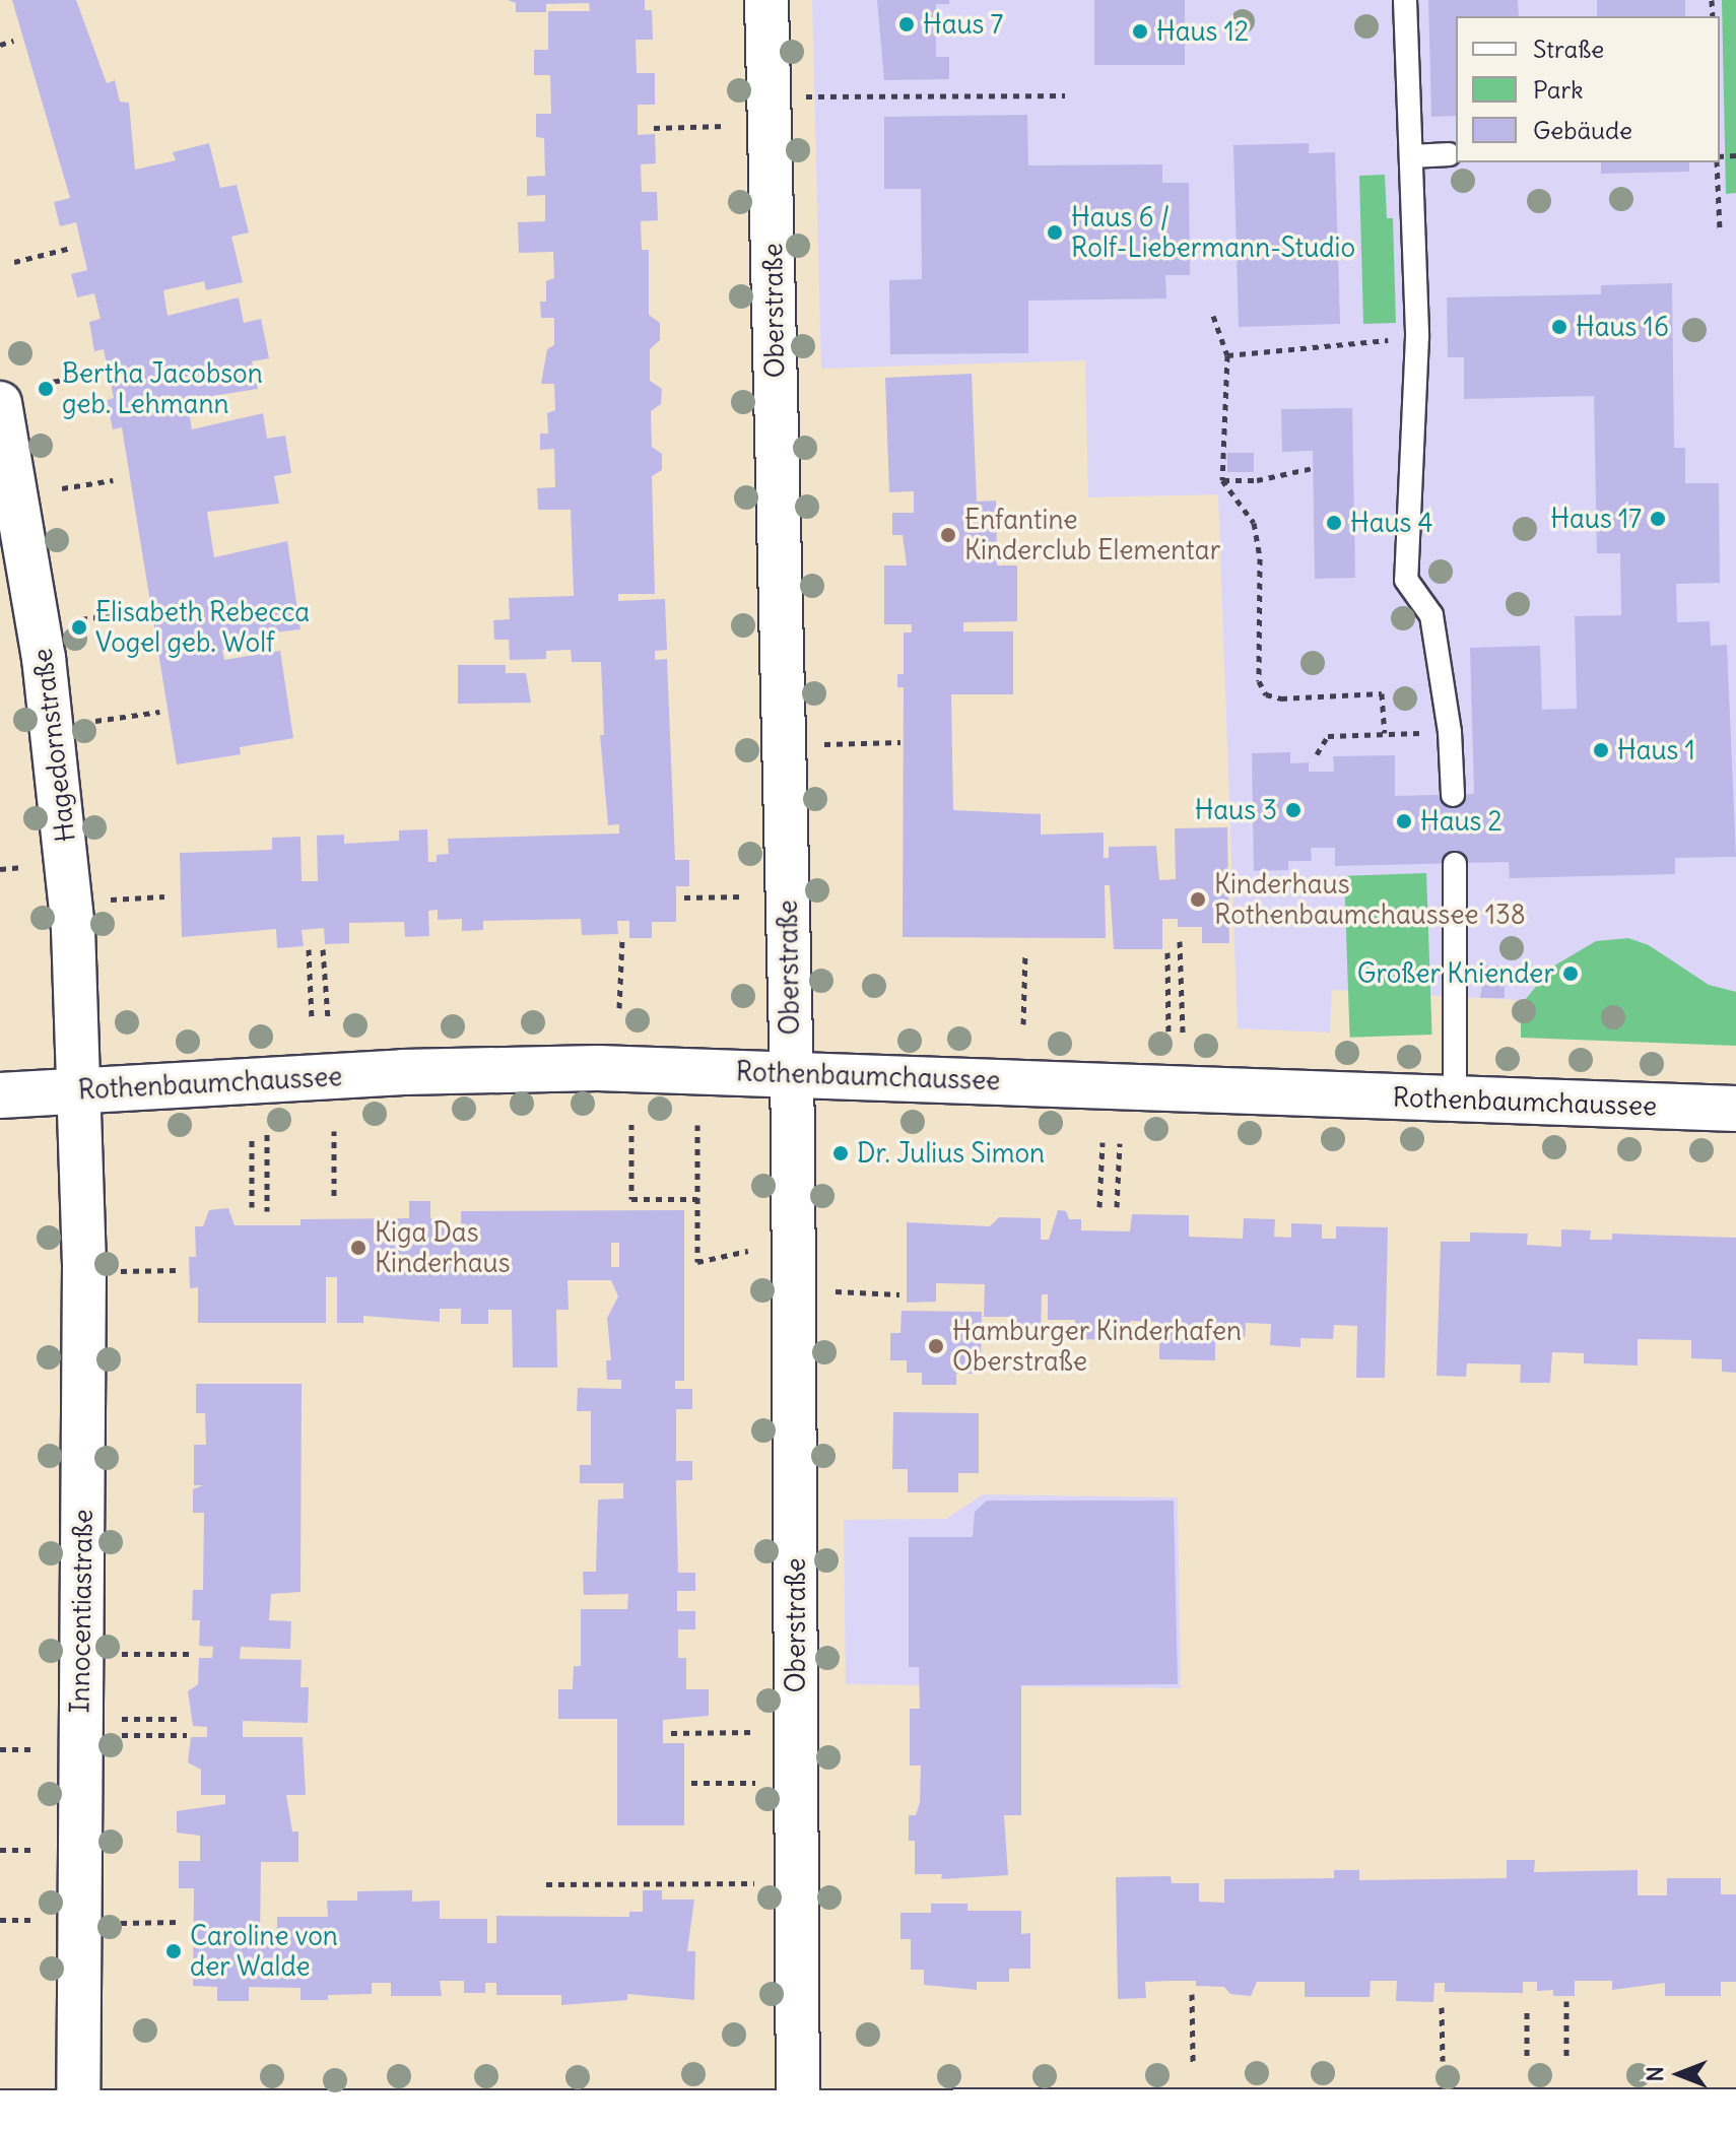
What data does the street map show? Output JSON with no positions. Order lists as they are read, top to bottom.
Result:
{
  "streets": {
    "main road": ["Rothenbaumchaussee"],
    "street": ["Oberstraße", "Hagedornstraße", "Innocentiastraße"]
  },
  "crossings": [
    ["Oberstraße", "Rothenbaumchaussee"],
    ["Hagedornstraße", "Rothenbaumchaussee"],
    ["Hagedornstraße", "Innocentiastraße"],
    ["Rothenbaumchaussee", "Innocentiastraße"]
  ],
  "places": [
    "Haus 7",
    "Haus 12",
    "Haus 6 / Rolf-Liebermann-Studio",
    "Haus 16",
    "Bertha Jacobson geb. Lehmann",
    "Haus 17",
    "Haus 4",
    "Enfantine Kinderclub Elementar",
    "Elisabeth Rebecca Vogel geb. Wolf",
    "Haus 1",
    "Haus 3",
    "Haus 2",
    "Kinderhaus Rothenbaumchaussee 138",
    "Großer Kniender",
    "Dr. Julius Simon",
    "Kiga Das Kinderhaus",
    "Hamburger Kinderhafen Oberstraße",
    "Caroline von der Walde"
  ],
  "legend": ["Straße", "Park", "Gebäude"],
  "north": "left"
}
